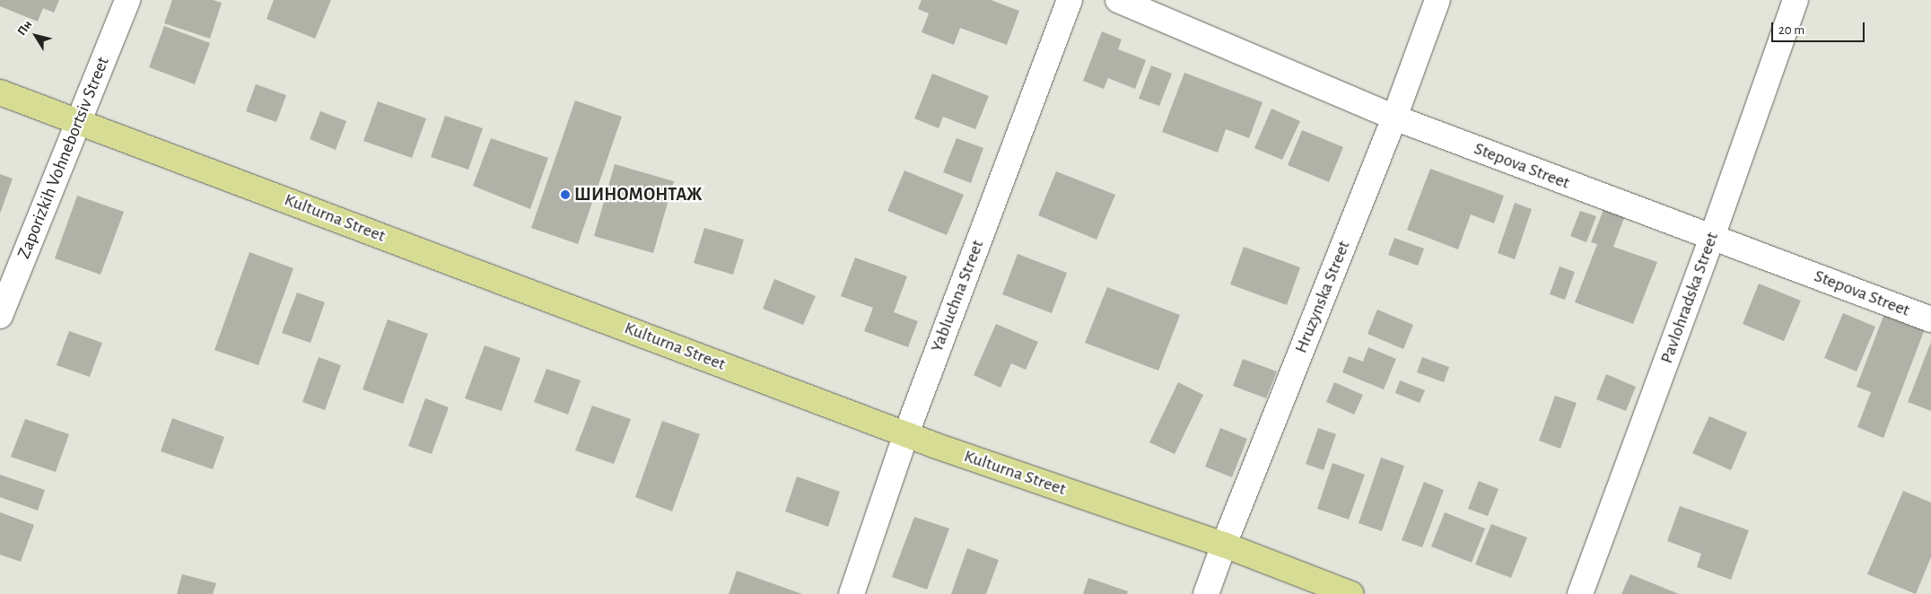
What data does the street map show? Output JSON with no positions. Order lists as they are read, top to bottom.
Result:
{
  "streets": {
    "main road": ["Kulturna Street"],
    "street": [
      "Zaporizkih Vohnebortsiv Street",
      "Stepova Street",
      "Yabluchna Street",
      "Hruzynska Street",
      "Pavlohradska Street"
    ]
  },
  "crossings": [
    ["Zaporizkih Vohnebortsiv Street", "Kulturna Street"],
    ["Stepova Street", "Hruzynska Street"],
    ["Stepova Street", "Pavlohradska Street"],
    ["Kulturna Street", "Yabluchna Street"],
    ["Kulturna Street", "Hruzynska Street"]
  ],
  "places": ["ШИНОМОНТАЖ"],
  "scale_bar": "20 m",
  "north": "top left"
}
